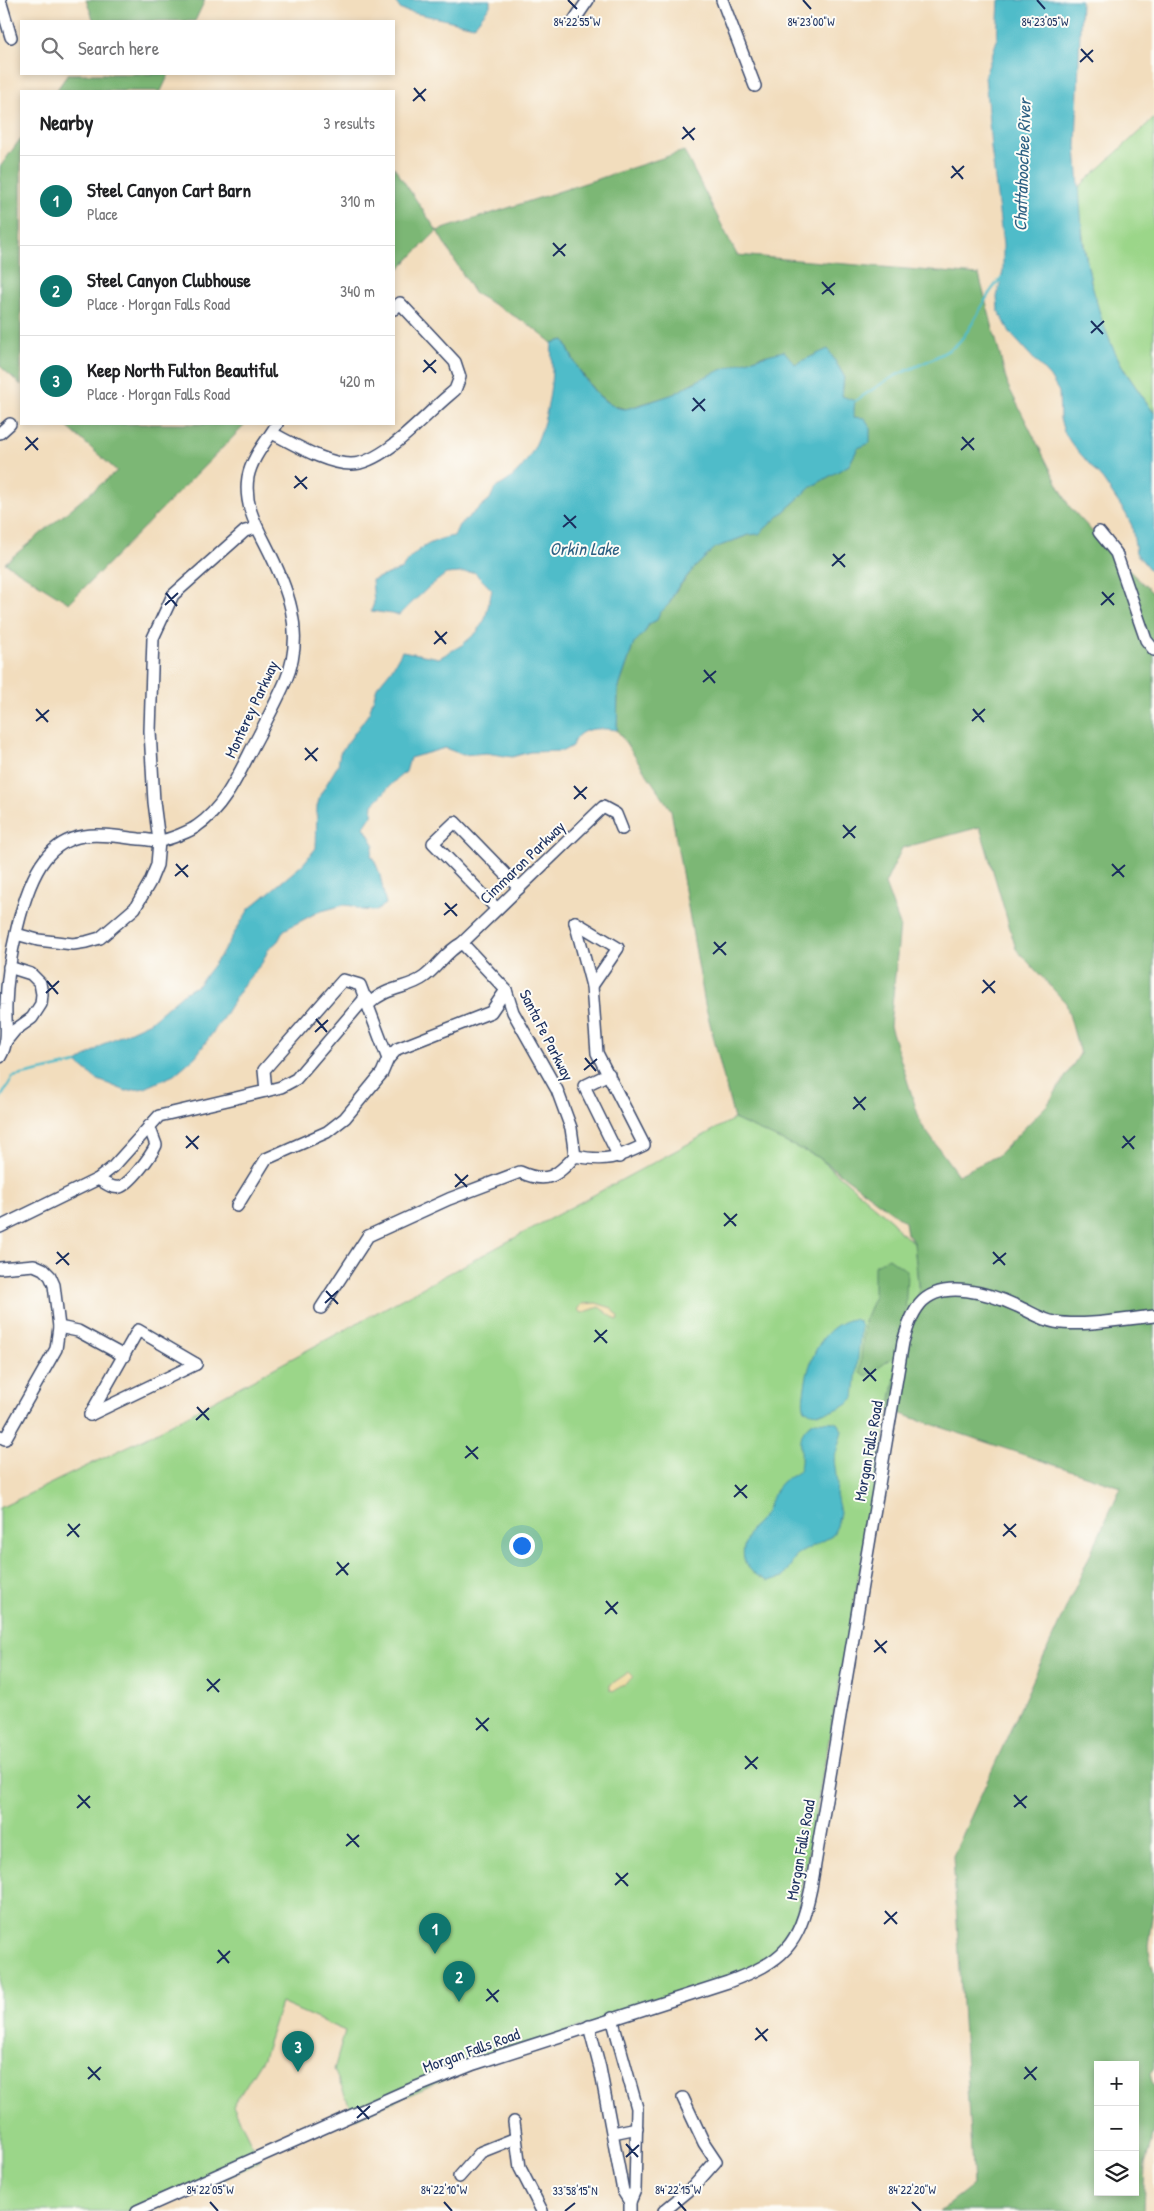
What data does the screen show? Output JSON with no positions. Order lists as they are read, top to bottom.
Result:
{
  "streets": {
    "street": [
      "Monterey Parkway",
      "Cimmaron Parkway",
      "Santa Fe Parkway",
      "Morgan Falls Road"
    ]
  },
  "crossings": [
    ["Cimmaron Parkway", "Santa Fe Parkway"]
  ],
  "water": ["Chattahoochee River", "Orkin Lake"],
  "page": {
    "search": "Search here",
    "heading": ["Nearby", "3 results"],
    "list": [
      {
        "mark": "1",
        "name": "Steel Canyon Cart Barn",
        "note": "Place",
        "value": "310 m"
      },
      {
        "mark": "2",
        "name": "Steel Canyon Clubhouse",
        "note": "Place · Morgan Falls Road",
        "value": "340 m"
      },
      {
        "mark": "3",
        "name": "Keep North Fulton Beautiful",
        "note": "Place · Morgan Falls Road",
        "value": "420 m"
      }
    ],
    "pins": ["1", "2", "3"],
    "map_buttons": ["+", "−"]
  },
  "coordinates": [
    "84°22'55\"W",
    "84°23'00\"W",
    "84°23'05\"W",
    "84°22'05\"W",
    "84°22'10\"W",
    "84°22'15\"W",
    "84°22'20\"W",
    "33°58'15\"N"
  ]
}
